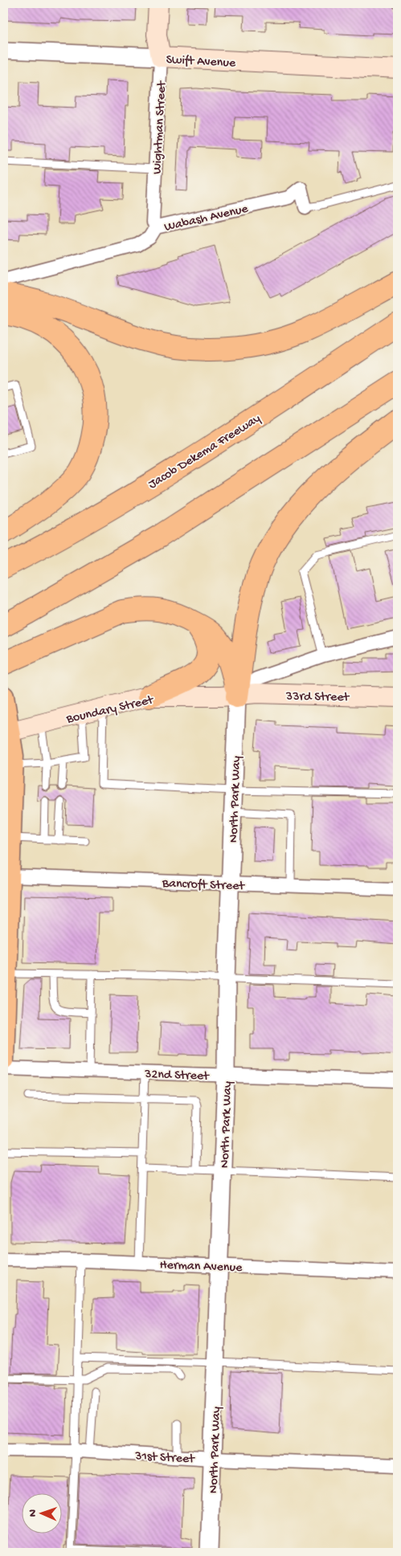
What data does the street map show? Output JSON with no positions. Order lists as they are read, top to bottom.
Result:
{
  "streets": {
    "highway": ["Jacob Dekema Freeway"],
    "main road": [
      "Swift Avenue",
      "Wightman Street",
      "33rd Street",
      "Boundary Street"
    ],
    "street": [
      "Wabash Avenue",
      "North Park Way",
      "Bancroft Street",
      "32nd Street",
      "Herman Avenue",
      "31st Street"
    ]
  },
  "crossings": [
    ["Swift Avenue", "Wightman Street"],
    ["Wightman Street", "Wabash Avenue"],
    ["33rd Street", "Boundary Street"],
    ["33rd Street", "North Park Way"],
    ["Boundary Street", "North Park Way"],
    ["North Park Way", "Bancroft Street"],
    ["North Park Way", "32nd Street"],
    ["North Park Way", "Herman Avenue"],
    ["North Park Way", "31st Street"]
  ],
  "north": "left"
}
